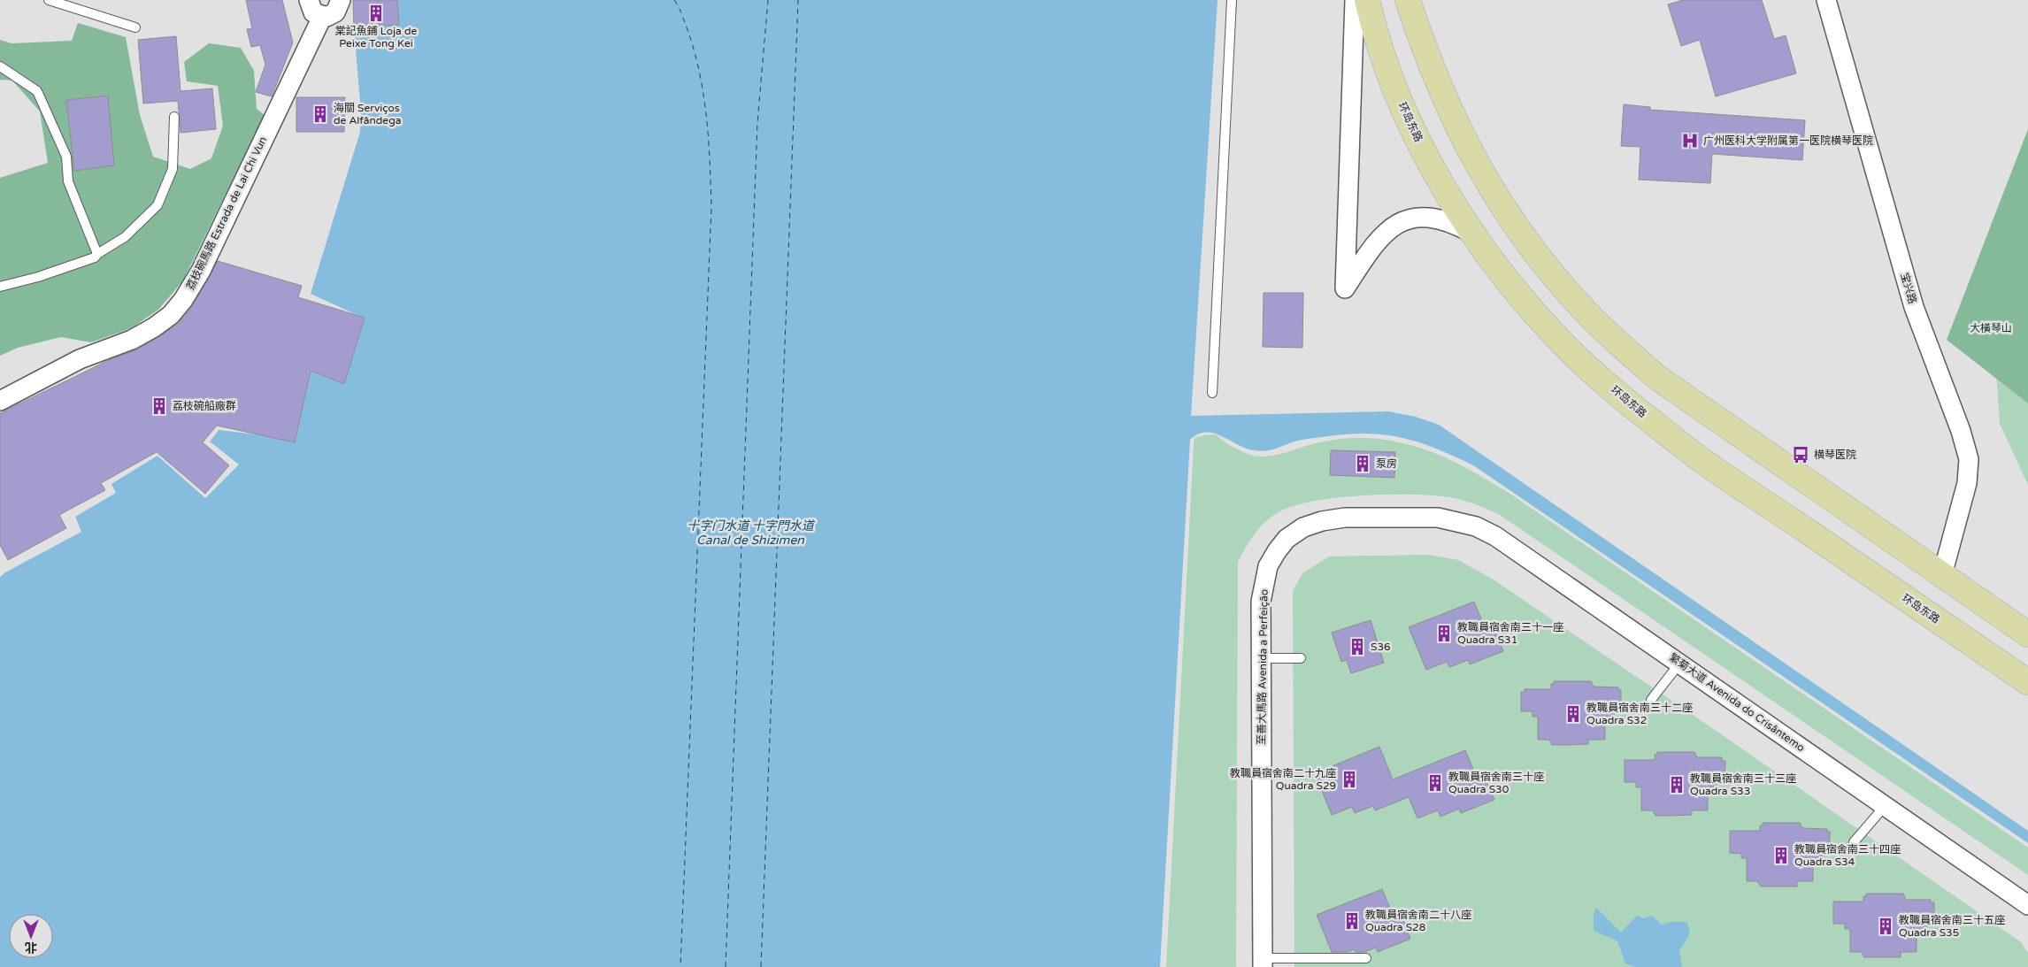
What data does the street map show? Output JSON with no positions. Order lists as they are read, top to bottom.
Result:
{
  "streets": {
    "main road": ["环岛东路"],
    "street": [
      "荔枝碗馬路 Estrada de Lai Chi Vun",
      "宝兴路",
      "至善大馬路 Avenida a Perfeição",
      "繁菊大道 Avenida do Crisântemo"
    ]
  },
  "crossings": [
    ["至善大馬路 Avenida a Perfeição", "繁菊大道 Avenida do Crisântemo"]
  ],
  "water": ["十字门水道 十字門水道 Canal de Shizimen"],
  "parks": ["大橫琴山"],
  "places": {
    "building": [
      "棠記魚鋪 Loja de Peixe Tong Kei",
      "海關 Serviços de Alfândega",
      "荔枝碗船廠群",
      "泵房",
      "教職員宿舍南三十一座 Quadra S31",
      "S36",
      "教職員宿舍南三十二座 Quadra S32",
      "教職員宿舍南二十九座 Quadra S29",
      "教職員宿舍南三十座 Quadra S30",
      "教職員宿舍南三十三座 Quadra S33",
      "教職員宿舍南三十四座 Quadra S34",
      "教職員宿舍南二十八座 Quadra S28",
      "教職員宿舍南三十五座 Quadra S35"
    ],
    "hospital": ["广州医科大学附属第一医院横琴医院"],
    "bus stop": ["横琴医院"]
  },
  "north": "bottom"
}
